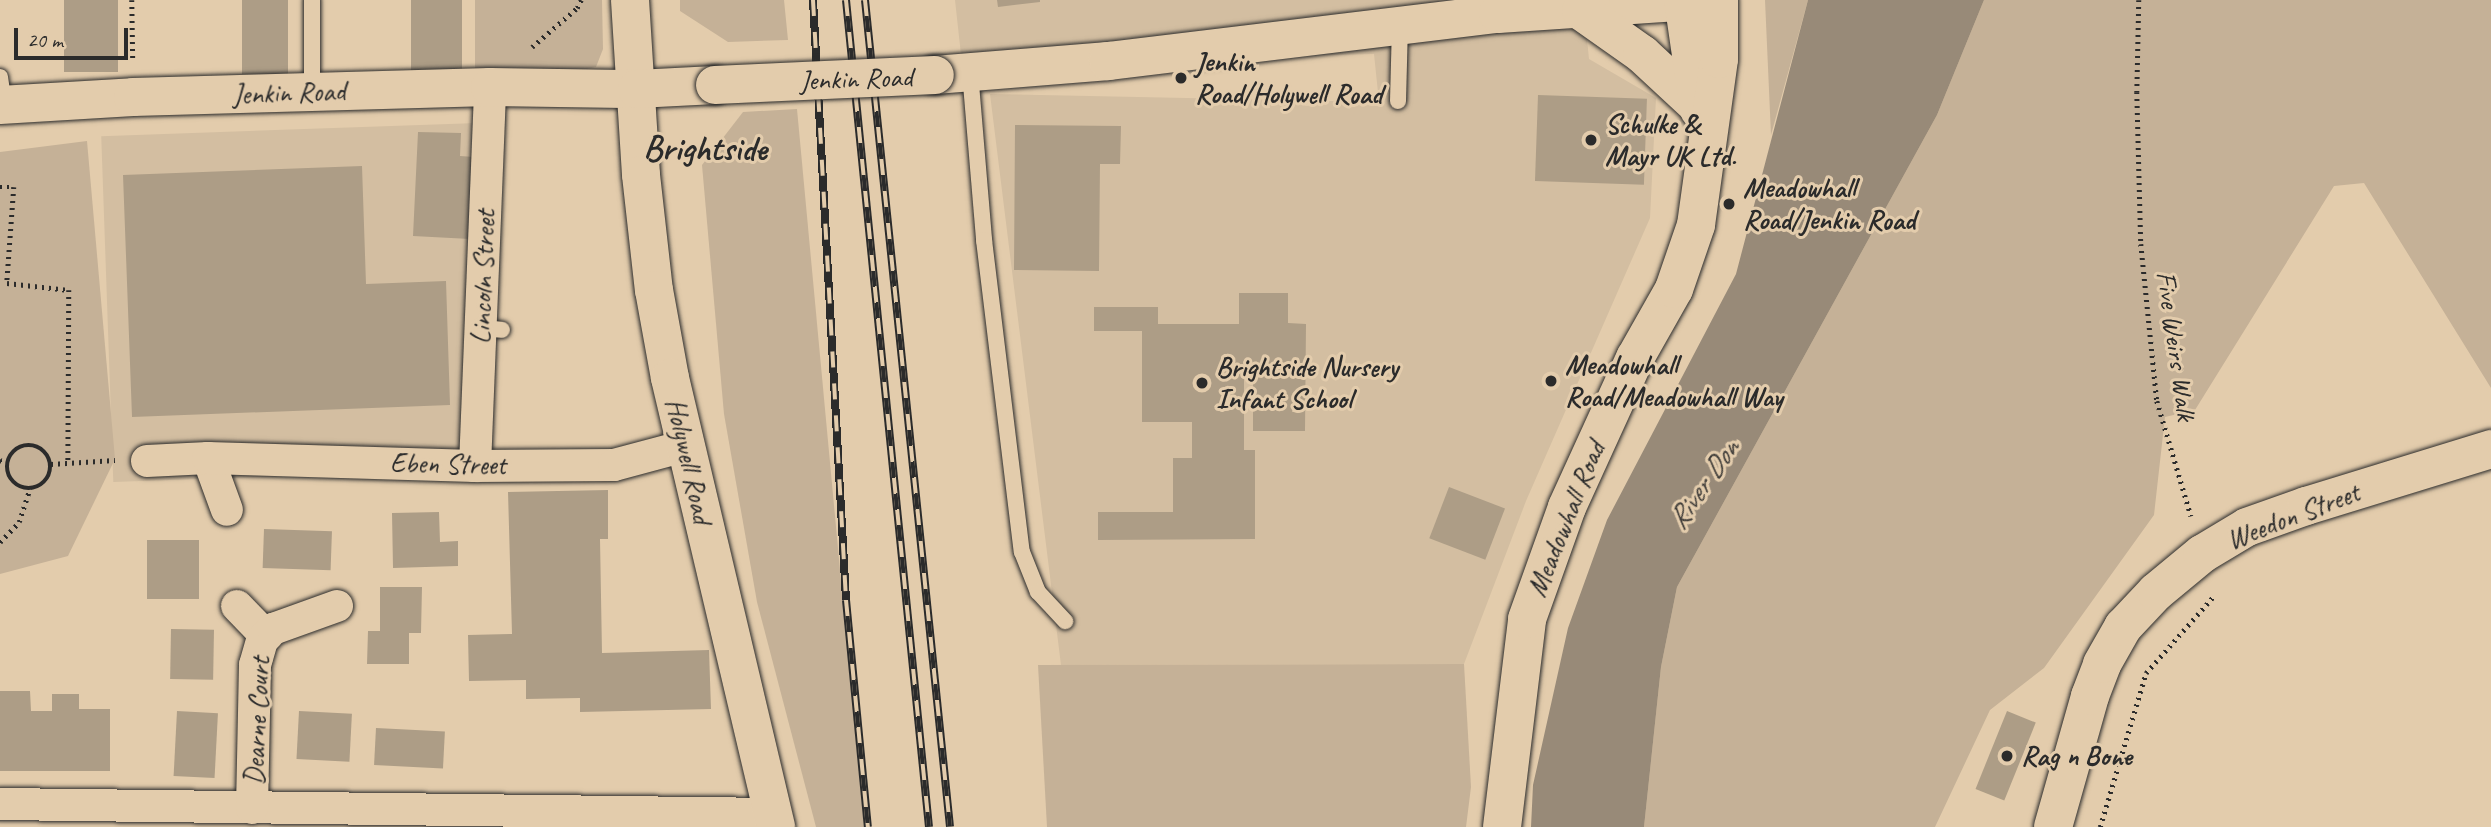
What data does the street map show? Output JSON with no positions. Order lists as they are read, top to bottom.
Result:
{
  "streets": {
    "street": [
      "Jenkin Road",
      "Lincoln Street",
      "Holywell Road",
      "Eben Street",
      "Weedon Street",
      "Meadowhall Road",
      "Dearne Court"
    ],
    "path": ["Five Weirs Walk"]
  },
  "crossings": [
    ["Jenkin Road", "Lincoln Street"],
    ["Jenkin Road", "Holywell Road"],
    ["Jenkin Road", "Meadowhall Road"],
    ["Lincoln Street", "Eben Street"],
    ["Five Weirs Walk", "Weedon Street"],
    ["Holywell Road", "Eben Street"]
  ],
  "districts": ["Brightside"],
  "water": ["River Don"],
  "places": [
    "Jenkin Road/Holywell Road",
    "Schulke & Mayr UK Ltd.",
    "Meadowhall Road/Jenkin Road",
    "Meadowhall Road/Meadowhall Way",
    "Brightside Nursery Infant School",
    "Rag n Bone"
  ],
  "scale_bar": "20 m"
}
